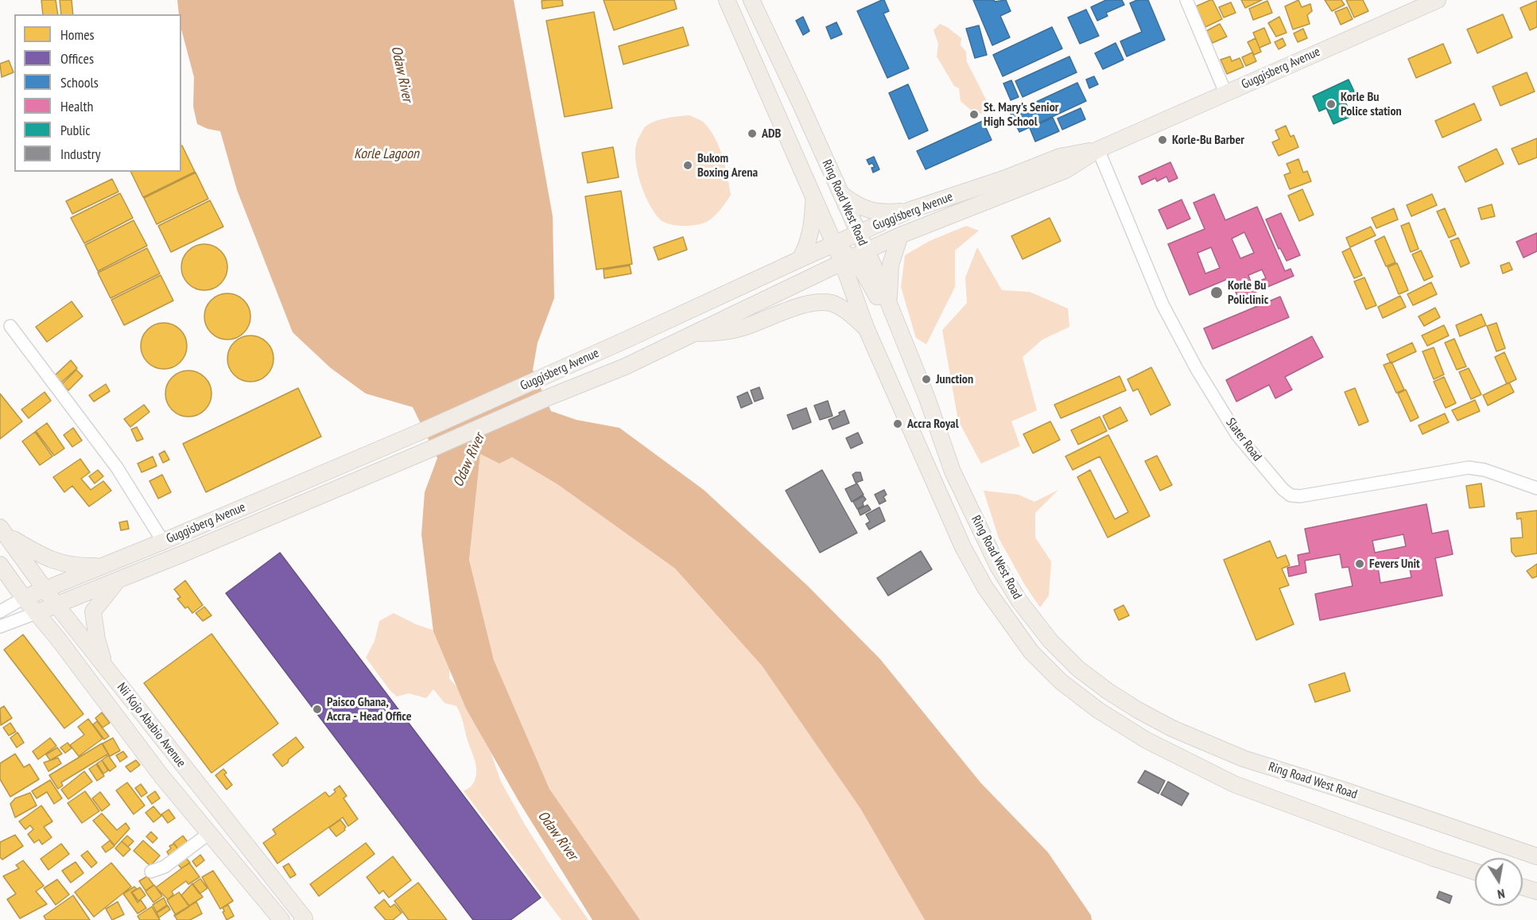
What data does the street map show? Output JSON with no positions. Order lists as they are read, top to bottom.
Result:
{
  "streets": {
    "main road": ["Guggisberg Avenue", "Ring Road West Road", "Nii Kojo Ababio Avenue"],
    "street": ["Slater Road"]
  },
  "crossings": [
    ["Guggisberg Avenue", "Ring Road West Road"],
    ["Guggisberg Avenue", "Slater Road"],
    ["Guggisberg Avenue", "Nii Kojo Ababio Avenue"]
  ],
  "water": ["Odaw River", "Korle Lagoon"],
  "places": [
    "Korle Bu Police station",
    "St. Mary's Senior High School",
    "ADB",
    "Korle-Bu Barber",
    "Bukom Boxing Arena",
    "Korle Bu Policlinic",
    "Junction",
    "Accra Royal",
    "Fevers Unit",
    "Paisco Ghana, Accra - Head Office"
  ],
  "legend": [
    "Homes",
    "Offices",
    "Schools",
    "Health",
    "Public",
    "Industry"
  ],
  "north": "bottom"
}
